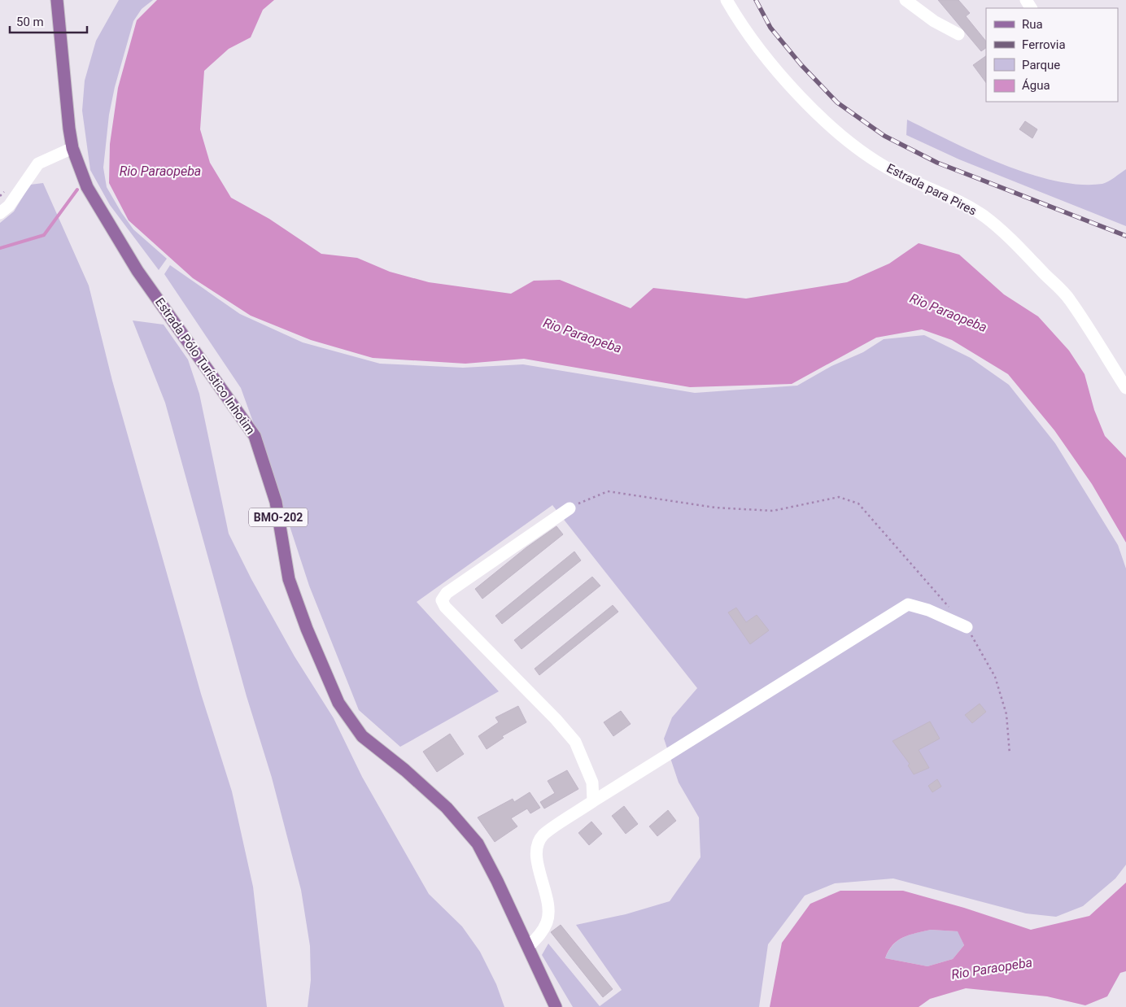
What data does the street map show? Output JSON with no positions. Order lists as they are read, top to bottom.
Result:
{
  "streets": {
    "main road": ["Estrada Pólo Turístico Inhotim", "BMO-202"],
    "street": ["Estrada para Pires"]
  },
  "water": ["Rio Paraopeba"],
  "legend": [
    "Rua",
    "Ferrovia",
    "Parque",
    "Água"
  ],
  "scale_bar": "50 m"
}
